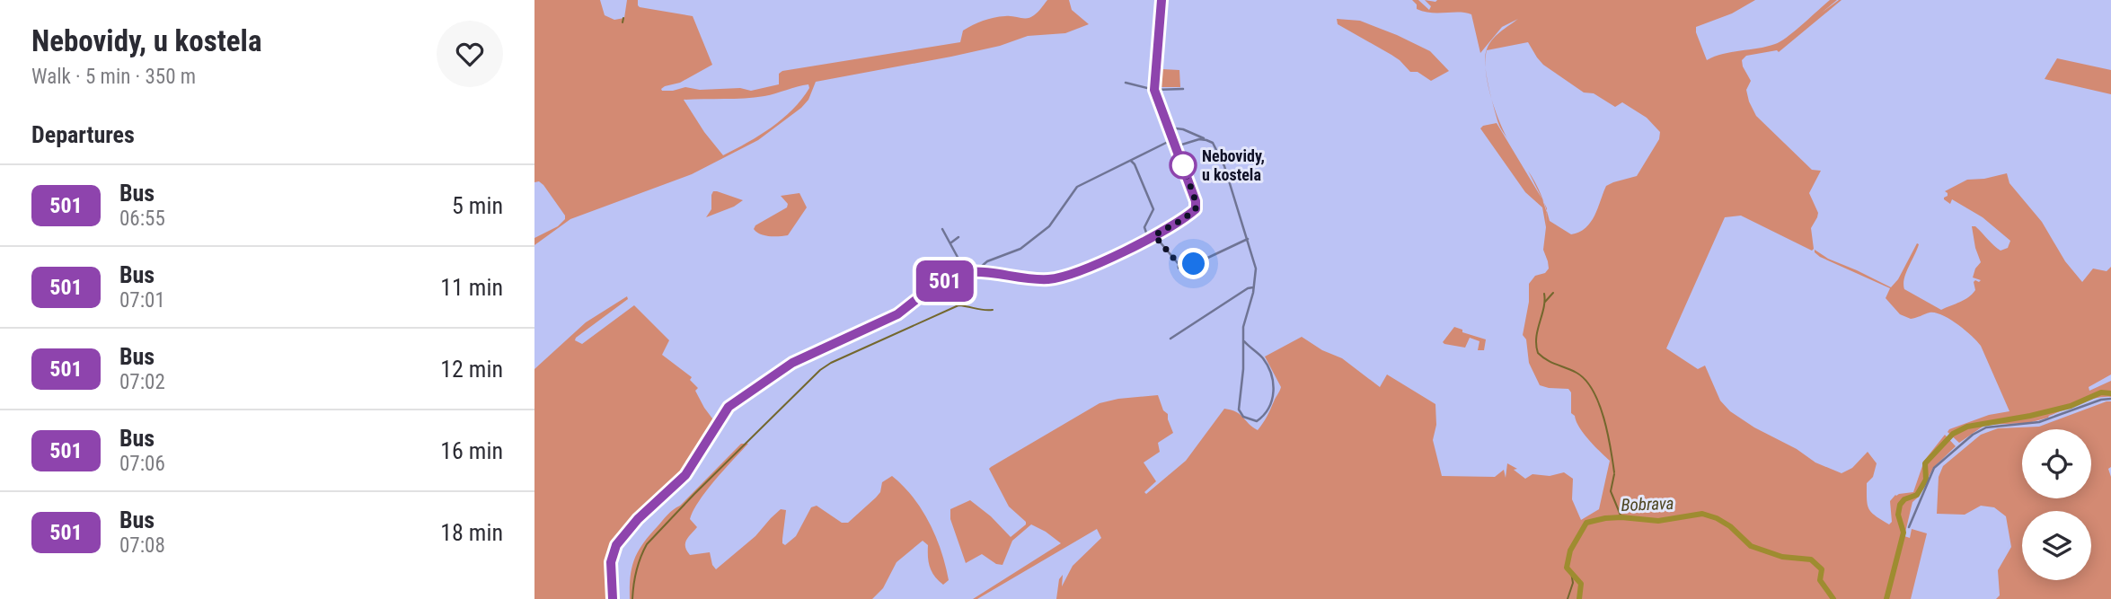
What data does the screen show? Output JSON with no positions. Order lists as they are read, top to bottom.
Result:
{
  "water": ["Bobrava"],
  "places": ["Nebovidy, u kostela"],
  "lines": ["bus line 501"],
  "page": {
    "heading": [
      ["Nebovidy, u kostela", "Walk · 5 min · 350 m"],
      "Departures"
    ],
    "on_map": "501",
    "list": [
      {
        "mark": "501",
        "name": "Bus",
        "note": "06:55",
        "value": "5 min"
      },
      {
        "mark": "501",
        "name": "Bus",
        "note": "07:01",
        "value": "11 min"
      },
      {
        "mark": "501",
        "name": "Bus",
        "note": "07:02",
        "value": "12 min"
      },
      {
        "mark": "501",
        "name": "Bus",
        "note": "07:06",
        "value": "16 min"
      },
      {
        "mark": "501",
        "name": "Bus",
        "note": "07:08",
        "value": "18 min"
      }
    ]
  }
}
